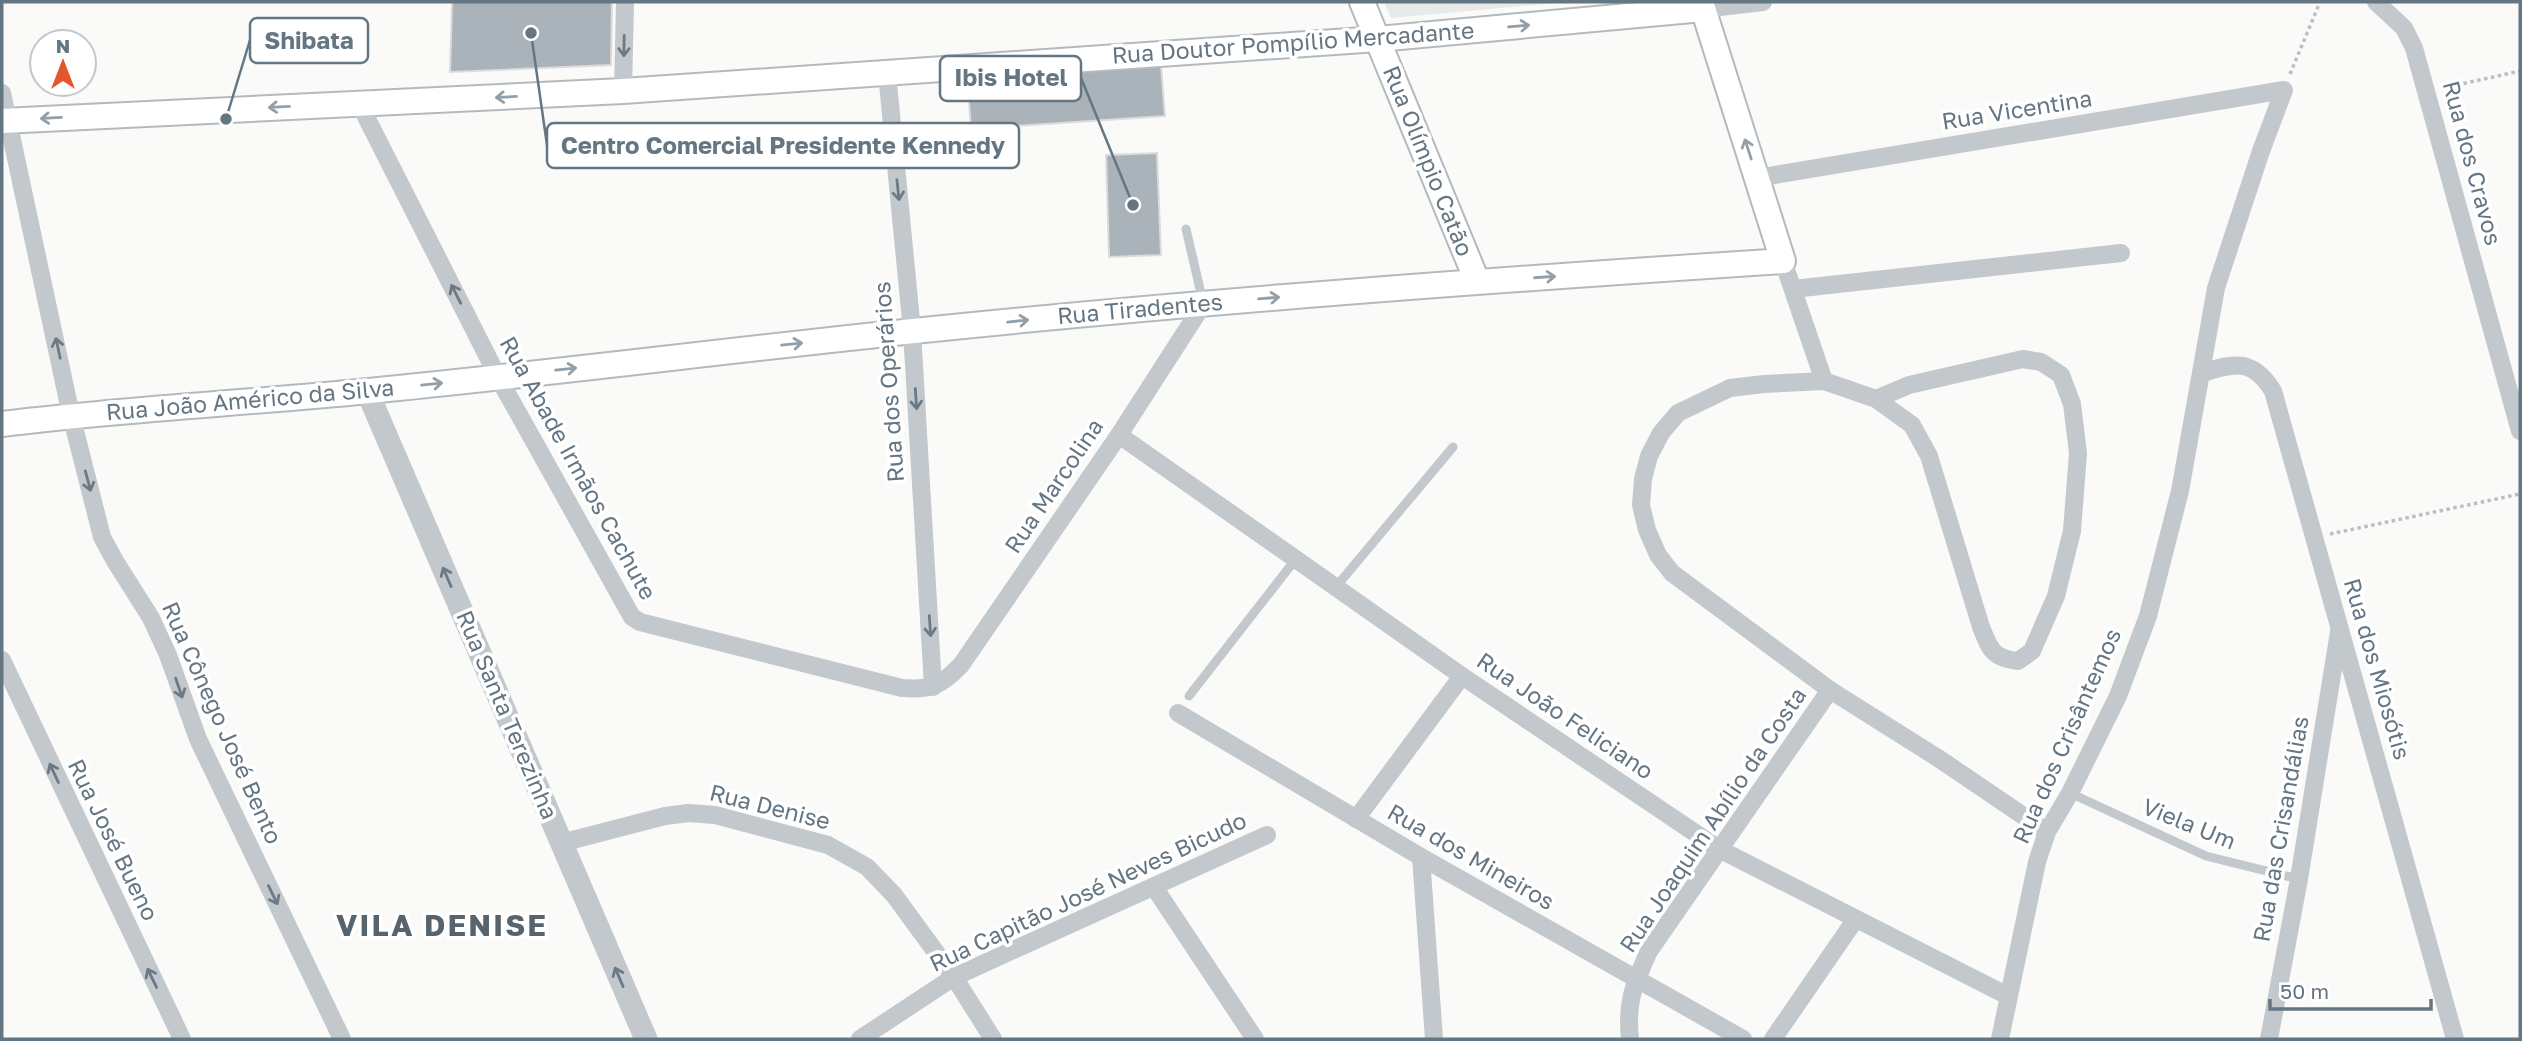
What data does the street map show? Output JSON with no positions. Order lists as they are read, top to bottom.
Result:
{
  "streets": {
    "main road": [
      "Rua Doutor Pompílio Mercadante",
      "Rua Olímpio Catão",
      "Rua Tiradentes",
      "Rua João Américo da Silva"
    ],
    "street": [
      "Rua Vicentina",
      "Rua dos Cravos",
      "Rua dos Operários",
      "Rua Abade Irmãos Cachute",
      "Rua Marcolina",
      "Rua dos Miosótis",
      "Rua Santa Terezinha",
      "Rua João Feliciano",
      "Rua Cônego José Bento",
      "Rua dos Crisântemos",
      "Rua Denise",
      "Rua Joaquim Abílio da Costa",
      "Rua das Crisandálias",
      "Rua José Bueno",
      "Rua dos Mineiros",
      "Rua Capitão José Neves Bicudo"
    ],
    "lane": ["Viela Um"]
  },
  "crossings": [
    ["Rua Doutor Pompílio Mercadante", "Rua Olímpio Catão"],
    ["Rua Doutor Pompílio Mercadante", "Rua dos Operários"],
    ["Rua Doutor Pompílio Mercadante", "Rua Abade Irmãos Cachute"],
    ["Rua Doutor Pompílio Mercadante", "Rua Cônego José Bento"],
    ["Rua Olímpio Catão", "Rua Tiradentes"],
    ["Rua Tiradentes", "Rua dos Operários"],
    ["Rua Tiradentes", "Rua João Américo da Silva"],
    ["Rua Tiradentes", "Rua Abade Irmãos Cachute"],
    ["Rua Tiradentes", "Rua Marcolina"],
    ["Rua dos Operários", "Rua Abade Irmãos Cachute"],
    ["Rua dos Operários", "Rua Marcolina"],
    ["Rua João Américo da Silva", "Rua Abade Irmãos Cachute"],
    ["Rua João Américo da Silva", "Rua Santa Terezinha"],
    ["Rua João Américo da Silva", "Rua Cônego José Bento"],
    ["Rua Abade Irmãos Cachute", "Rua Marcolina"],
    ["Rua Marcolina", "Rua João Feliciano"],
    ["Rua dos Miosótis", "Rua dos Crisântemos"],
    ["Rua dos Miosótis", "Rua das Crisandálias"],
    ["Rua Santa Terezinha", "Rua Denise"],
    ["Rua João Feliciano", "Rua dos Crisântemos"],
    ["Rua João Feliciano", "Rua Joaquim Abílio da Costa"],
    ["Rua dos Crisântemos", "Viela Um"],
    ["Rua Denise", "Rua Capitão José Neves Bicudo"],
    ["Rua Joaquim Abílio da Costa", "Rua dos Mineiros"],
    ["Viela Um", "Rua das Crisandálias"]
  ],
  "one_way": [
    "Rua Tiradentes",
    "Rua dos Operários",
    "Rua Santa Terezinha",
    "Rua José Bueno"
  ],
  "districts": ["VILA DENISE"],
  "places": ["Centro Comercial Presidente Kennedy", "Shibata", "Ibis Hotel"],
  "scale_bar": "50 m",
  "north": "top"
}
